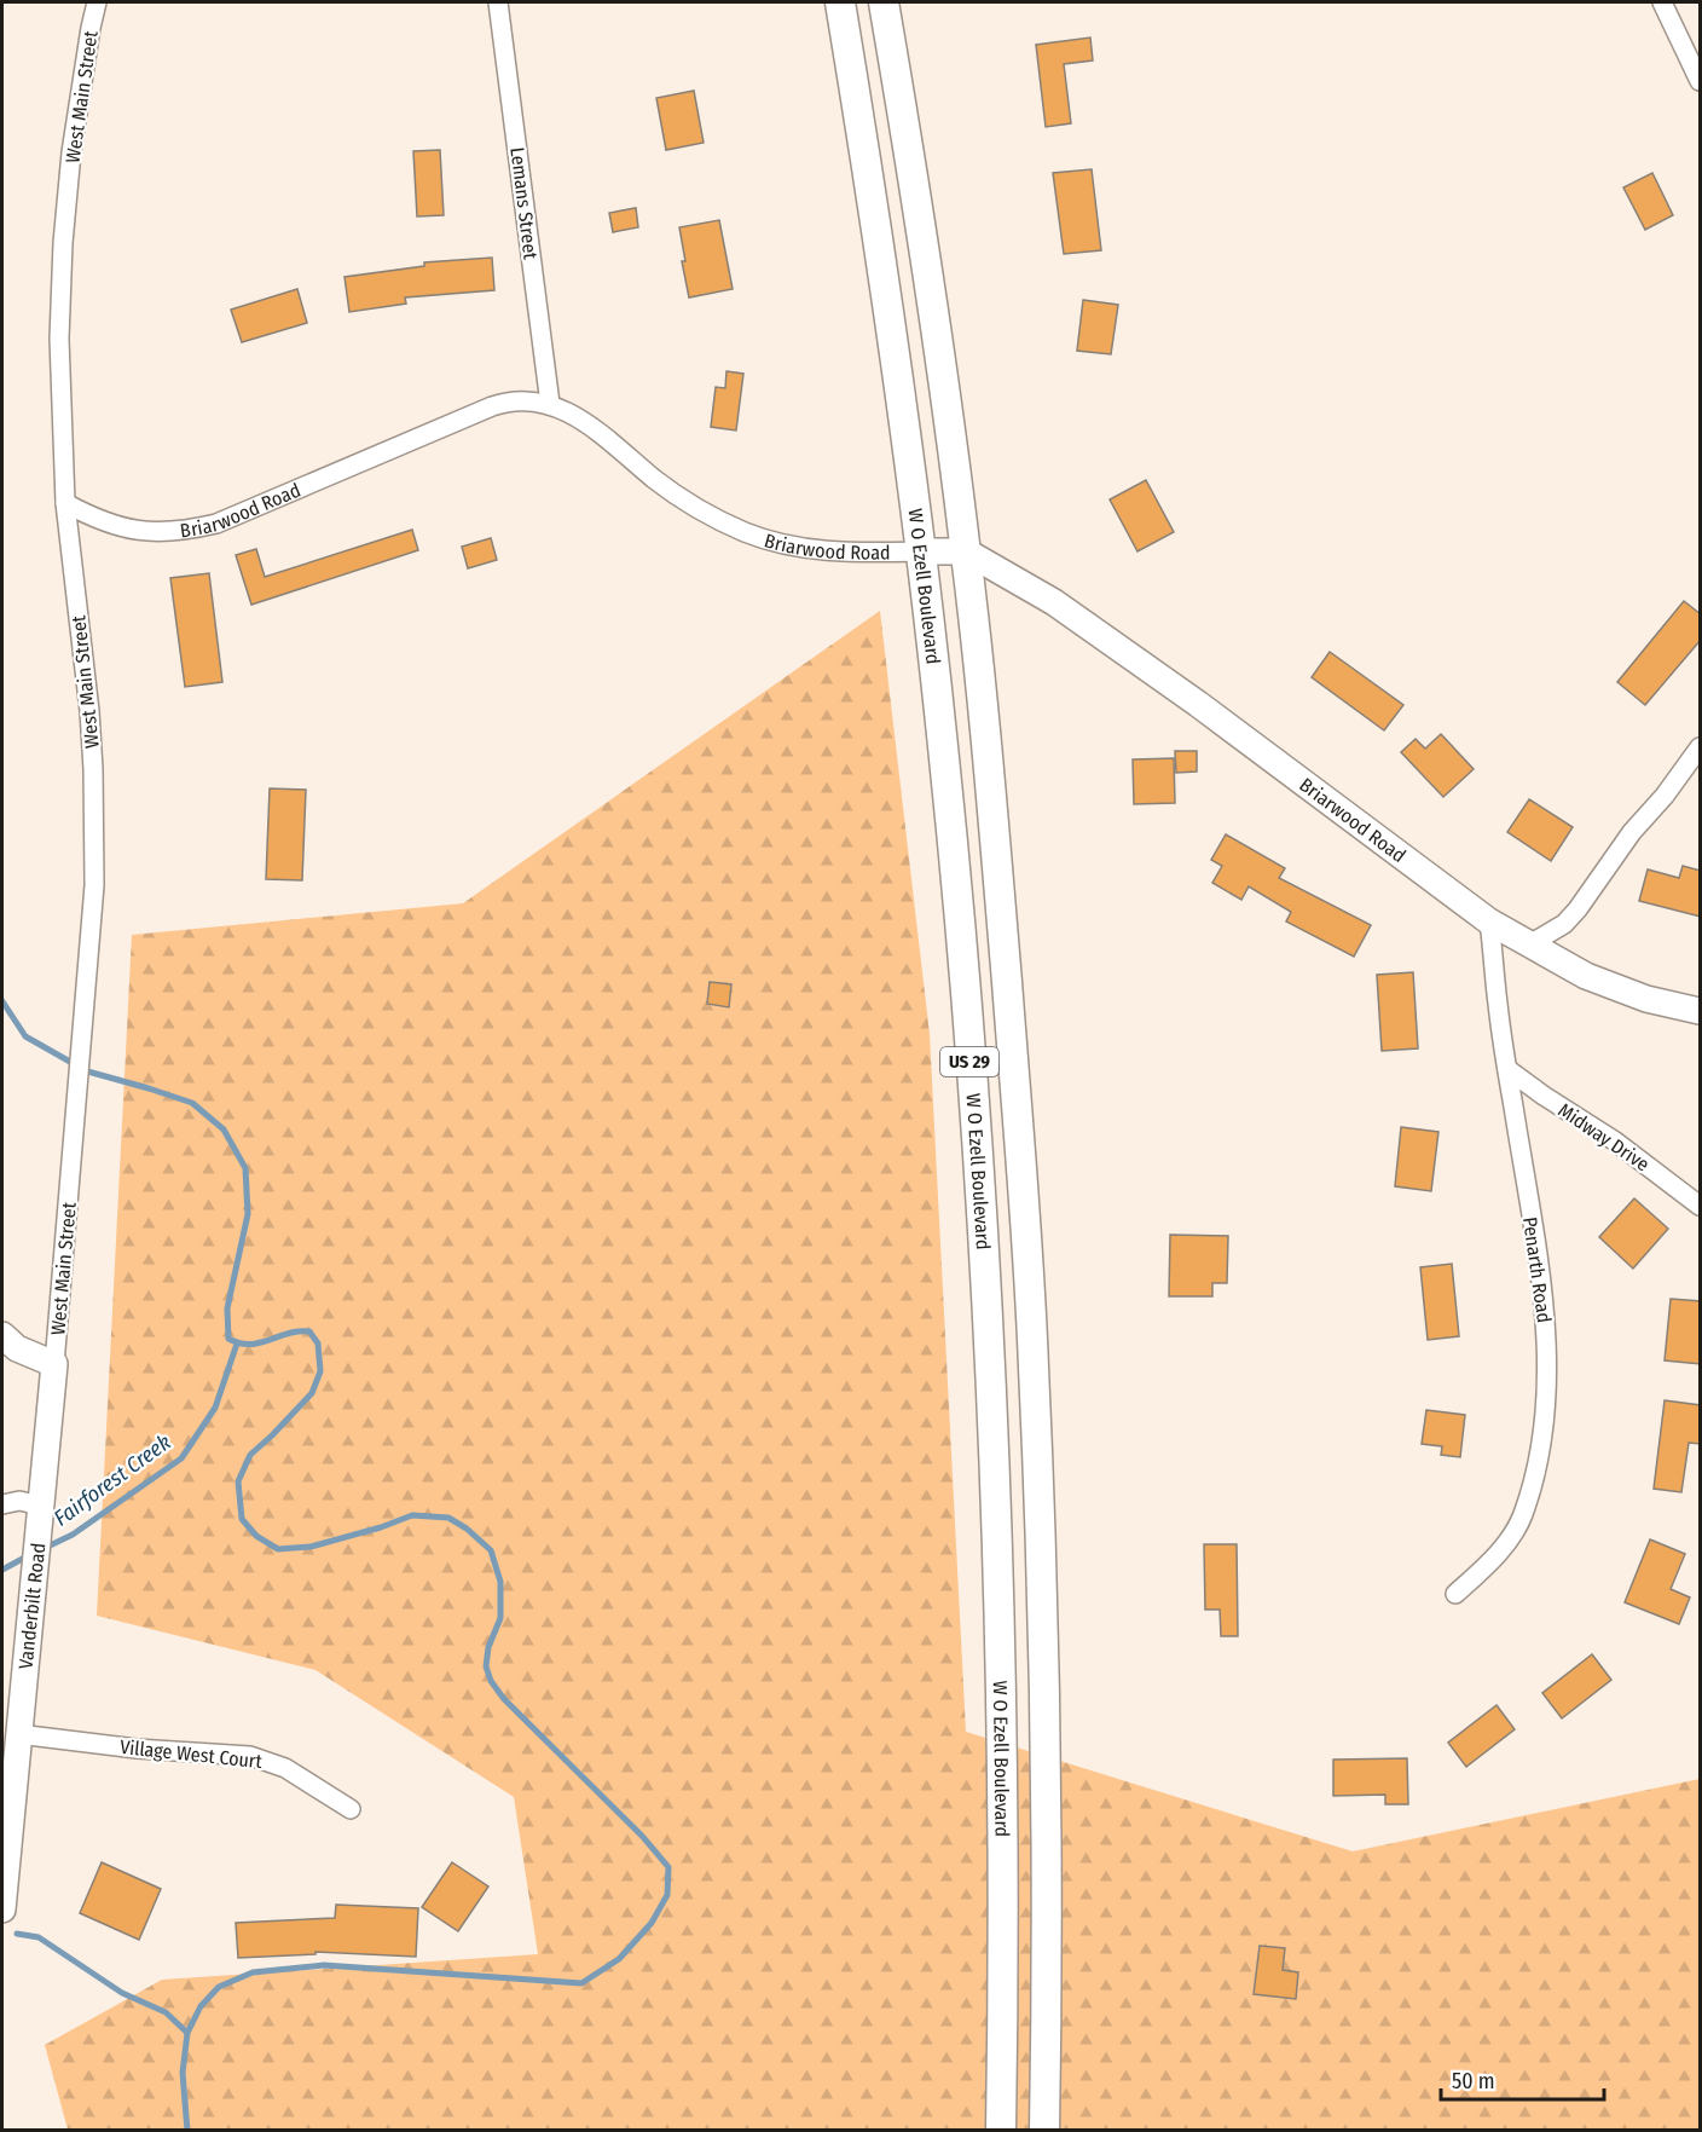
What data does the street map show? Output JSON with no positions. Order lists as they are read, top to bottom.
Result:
{
  "streets": {
    "main road": ["W O Ezell Boulevard", "US 29"],
    "street": [
      "West Main Street",
      "Lemans Street",
      "Briarwood Road",
      "Midway Drive",
      "Penarth Road",
      "Vanderbilt Road",
      "Village West Court"
    ]
  },
  "crossings": [
    ["West Main Street", "Briarwood Road"],
    ["West Main Street", "Vanderbilt Road"],
    ["Lemans Street", "Briarwood Road"],
    ["Briarwood Road", "W O Ezell Boulevard"],
    ["Briarwood Road", "US 29"],
    ["Briarwood Road", "Penarth Road"],
    ["Midway Drive", "Penarth Road"],
    ["Vanderbilt Road", "Village West Court"]
  ],
  "water": ["Fairforest Creek"],
  "scale_bar": "50 m"
}
